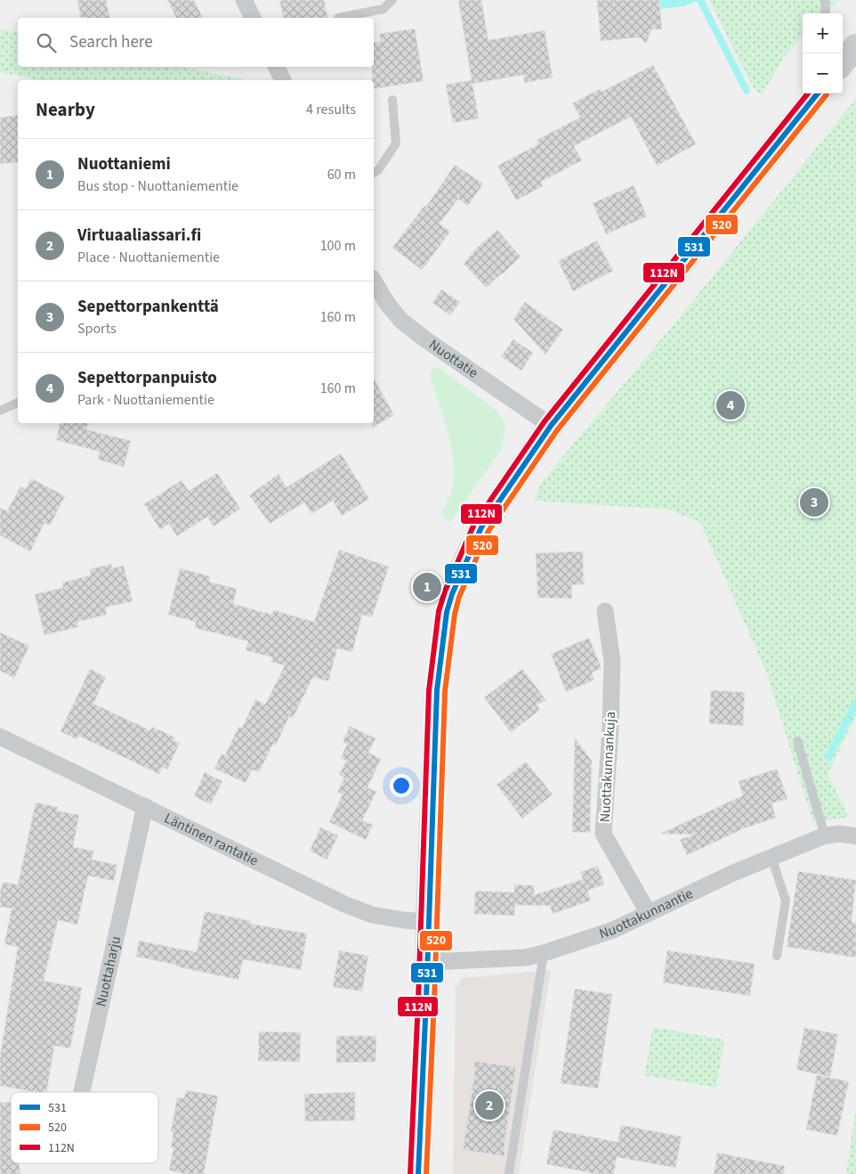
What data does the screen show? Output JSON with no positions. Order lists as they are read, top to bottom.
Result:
{
  "streets": {
    "street": [
      "Nuottatie",
      "Nuottakunnankuja",
      "Läntinen rantatie",
      "Nuottakunnantie",
      "Nuottaharju"
    ]
  },
  "crossings": [
    ["Nuottakunnankuja", "Nuottakunnantie"],
    ["Läntinen rantatie", "Nuottaharju"]
  ],
  "lines": ["transit line 531", "transit line 112N", "transit line 520"],
  "legend": ["531", "520", "112N"],
  "page": {
    "map_buttons": ["+", "−"],
    "search": "Search here",
    "heading": ["Nearby", "4 results"],
    "list": [
      {
        "mark": "1",
        "name": "Nuottaniemi",
        "note": "Bus stop · Nuottaniementie",
        "value": "60 m"
      },
      {
        "mark": "2",
        "name": "Virtuaaliassari.fi",
        "note": "Place · Nuottaniementie",
        "value": "100 m"
      },
      {
        "mark": "3",
        "name": "Sepettorpankenttä",
        "note": "Sports",
        "value": "160 m"
      },
      {
        "mark": "4",
        "name": "Sepettorpanpuisto",
        "note": "Park · Nuottaniementie",
        "value": "160 m"
      }
    ],
    "pins": [
      "4",
      "3",
      "1",
      "2"
    ]
  }
}
